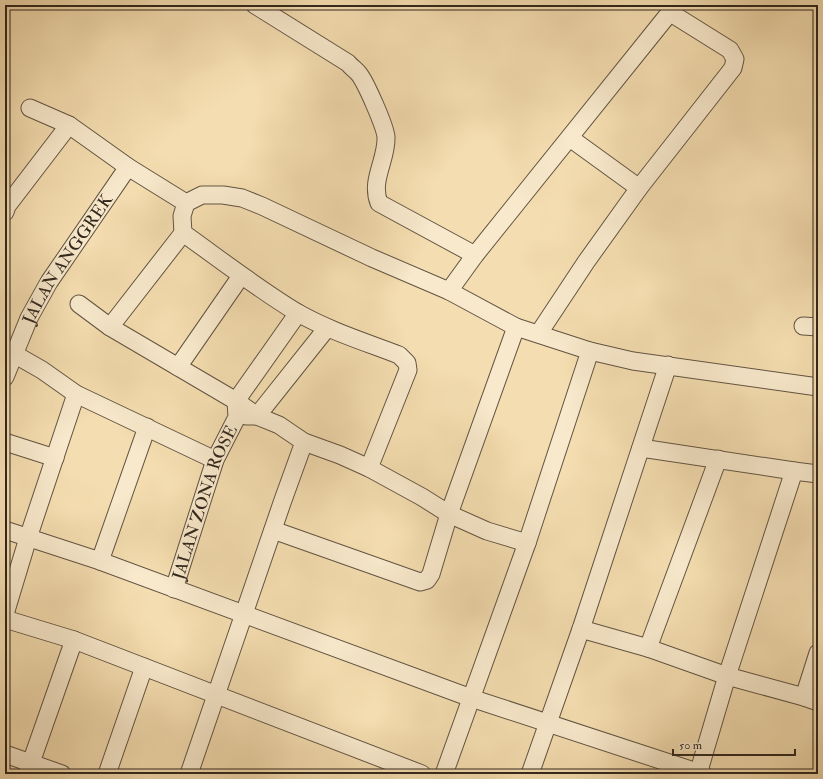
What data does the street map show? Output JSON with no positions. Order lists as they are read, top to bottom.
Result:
{
  "streets": {
    "street": ["JALAN ANGGREK", "JALAN ZONA ROSE"]
  },
  "scale_bar": "50 m"
}
